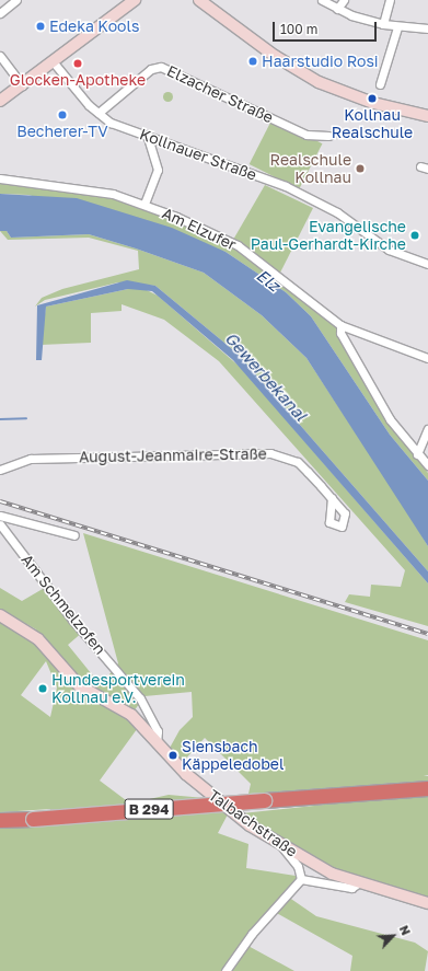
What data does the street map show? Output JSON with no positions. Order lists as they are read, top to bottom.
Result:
{
  "streets": {
    "highway": ["B 294"],
    "street": [
      "Elzacher Straße",
      "Kollnauer Straße",
      "Am Elzufer",
      "August-Jeanmaire-Straße",
      "Am Schmelzofen",
      "Talbachstraße"
    ]
  },
  "crossings": [
    ["Elzacher Straße", "Kollnauer Straße"],
    ["Am Schmelzofen", "Talbachstraße"]
  ],
  "water": ["Elz", "Gewerbekanal"],
  "places": [
    "Edeka Kools",
    "Haarstudio Rosi",
    "Glocken-Apotheke",
    "Kollnau Realschule",
    "Becherer-TV",
    "Realschule Kollnau",
    "Evangelische Paul-Gerhardt-Kirche",
    "Hundesportverein Kollnau e.V.",
    "Siensbach Käppeledobel"
  ],
  "scale_bar": "100 m",
  "north": "top right"
}
